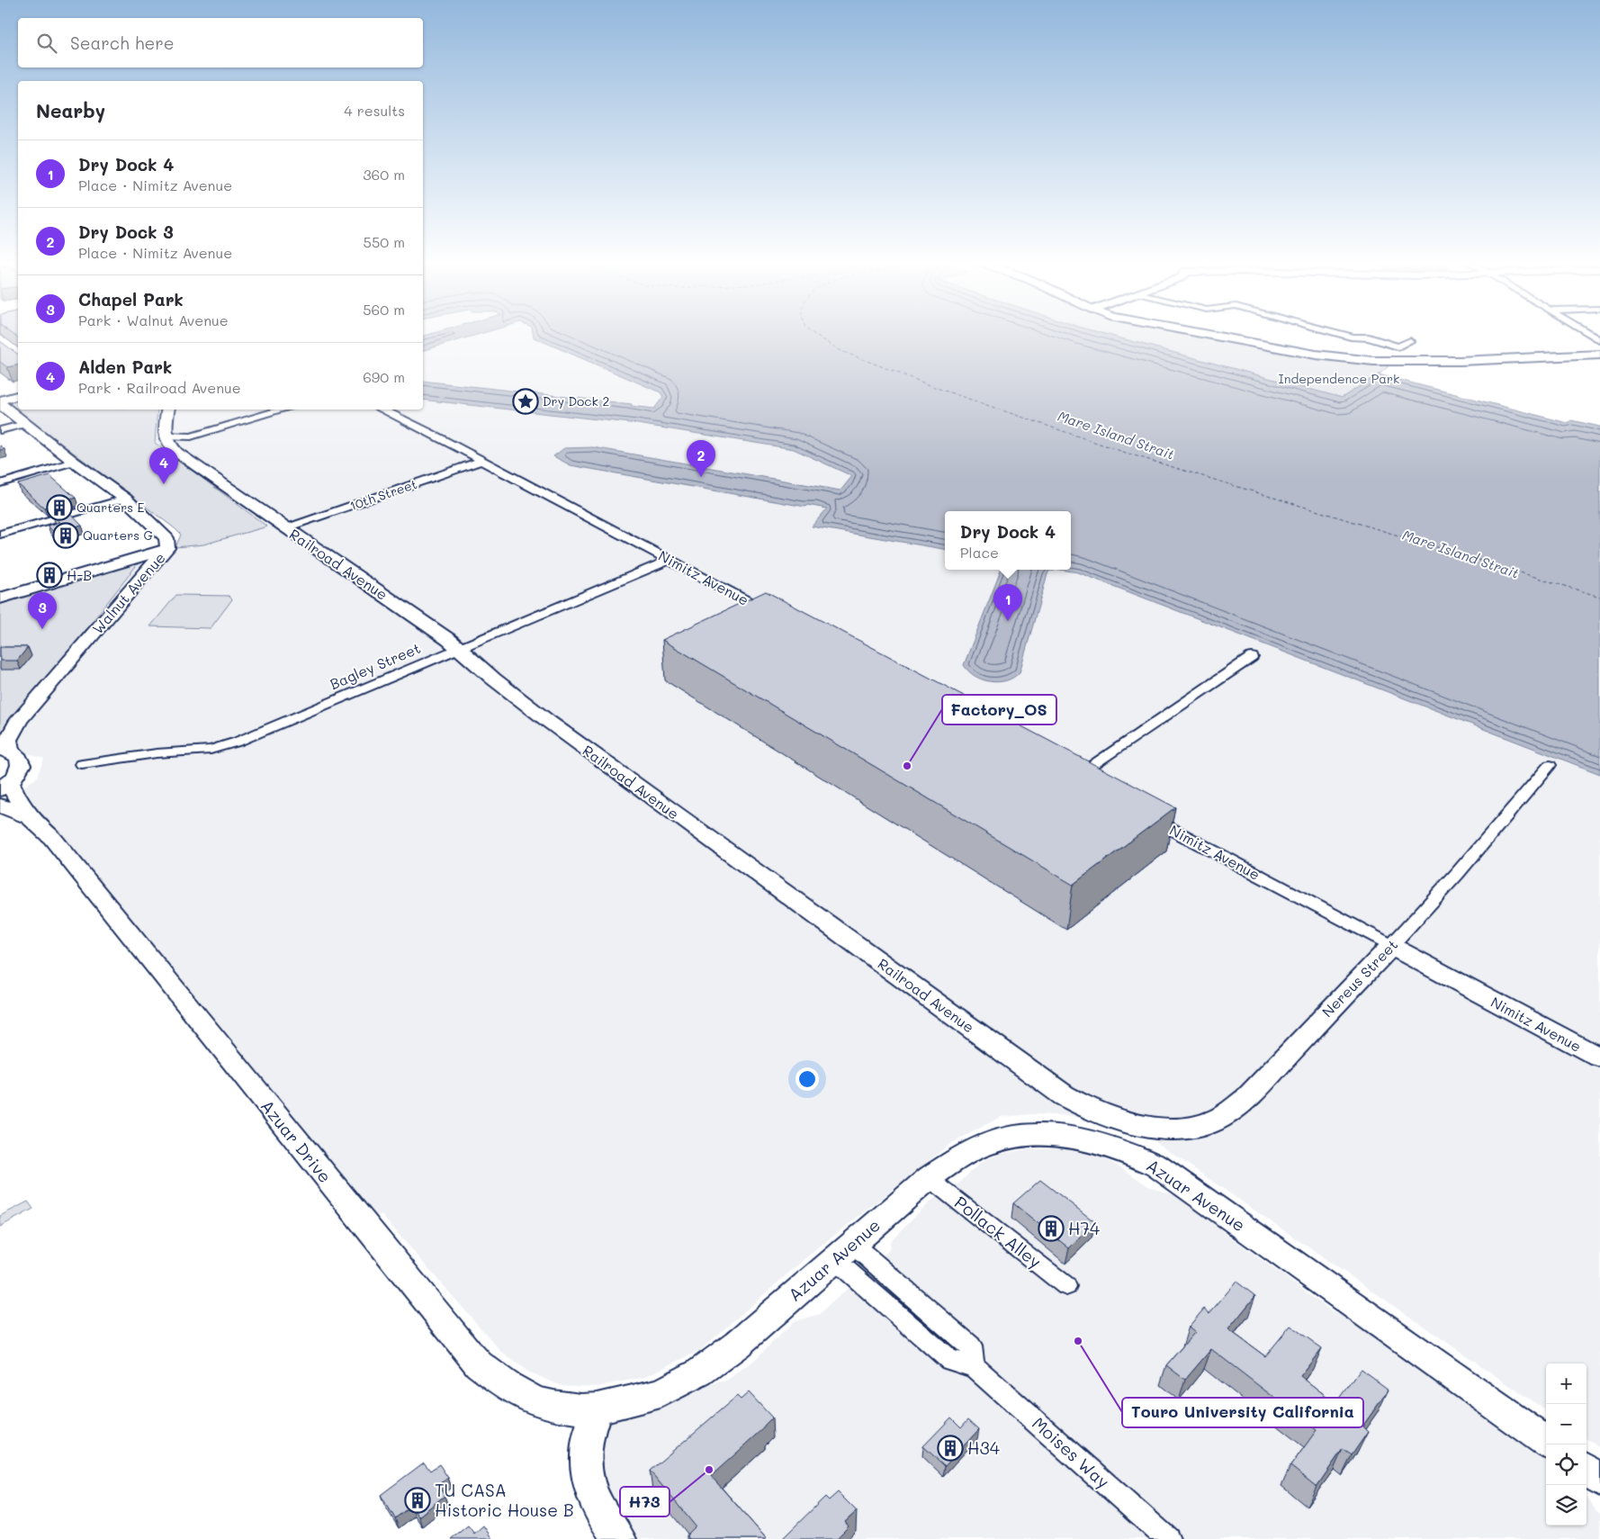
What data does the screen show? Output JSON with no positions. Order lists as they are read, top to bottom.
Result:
{
  "streets": {
    "street": [
      "10th Street",
      "Railroad Avenue",
      "Nimitz Avenue",
      "Walnut Avenue",
      "Bagley Street",
      "Nereus Street",
      "Azuar Drive",
      "Azuar Avenue",
      "Pollack Alley",
      "Moises Way"
    ]
  },
  "crossings": [
    ["10th Street", "Railroad Avenue"],
    ["10th Street", "Nimitz Avenue"],
    ["Railroad Avenue", "Bagley Street"],
    ["Railroad Avenue", "Nereus Street"],
    ["Nimitz Avenue", "Bagley Street"],
    ["Nimitz Avenue", "Nereus Street"],
    ["Azuar Drive", "Azuar Avenue"],
    ["Azuar Avenue", "Pollack Alley"],
    ["Azuar Avenue", "Moises Way"]
  ],
  "water": ["Mare Island Strait"],
  "parks": ["Independence Park"],
  "places": {
    "place": ["Dry Dock 2"],
    "building": [
      "Quarters E",
      "Quarters G",
      "H-B",
      "H74",
      "H34",
      "TU CASA Historic House B"
    ],
    "other": ["Factory_OS", "Touro University California", "H73"]
  },
  "page": {
    "search": "Search here",
    "heading": ["Nearby", "4 results"],
    "list": [
      {
        "mark": "1",
        "name": "Dry Dock 4",
        "note": "Place · Nimitz Avenue",
        "value": "360 m"
      },
      {
        "mark": "2",
        "name": "Dry Dock 3",
        "note": "Place · Nimitz Avenue",
        "value": "550 m"
      },
      {
        "mark": "3",
        "name": "Chapel Park",
        "note": "Park · Walnut Avenue",
        "value": "560 m"
      },
      {
        "mark": "4",
        "name": "Alden Park",
        "note": "Park · Railroad Avenue",
        "value": "690 m"
      }
    ],
    "pins": [
      "2",
      "4",
      "1",
      "3"
    ],
    "popup": ["Dry Dock 4", "Place"],
    "map_buttons": ["+", "−"]
  }
}
